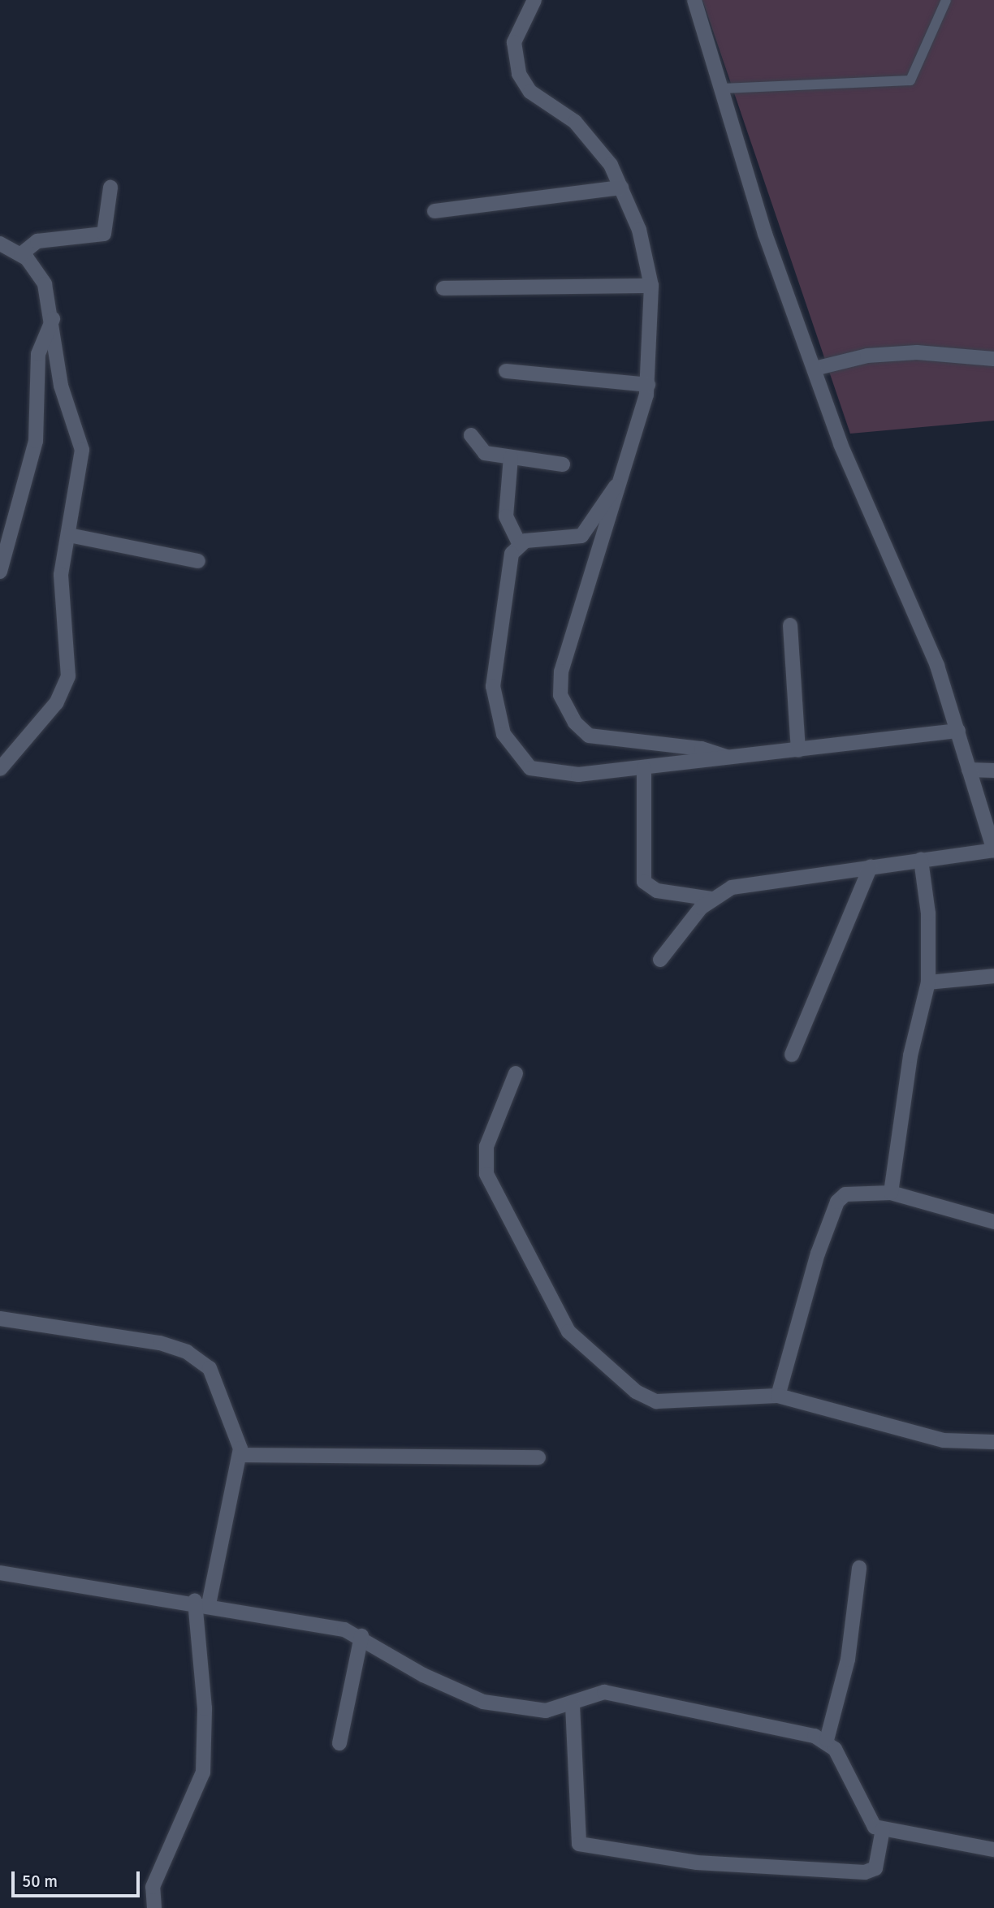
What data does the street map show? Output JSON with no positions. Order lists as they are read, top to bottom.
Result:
{
  "scale_bar": "50 m"
}
